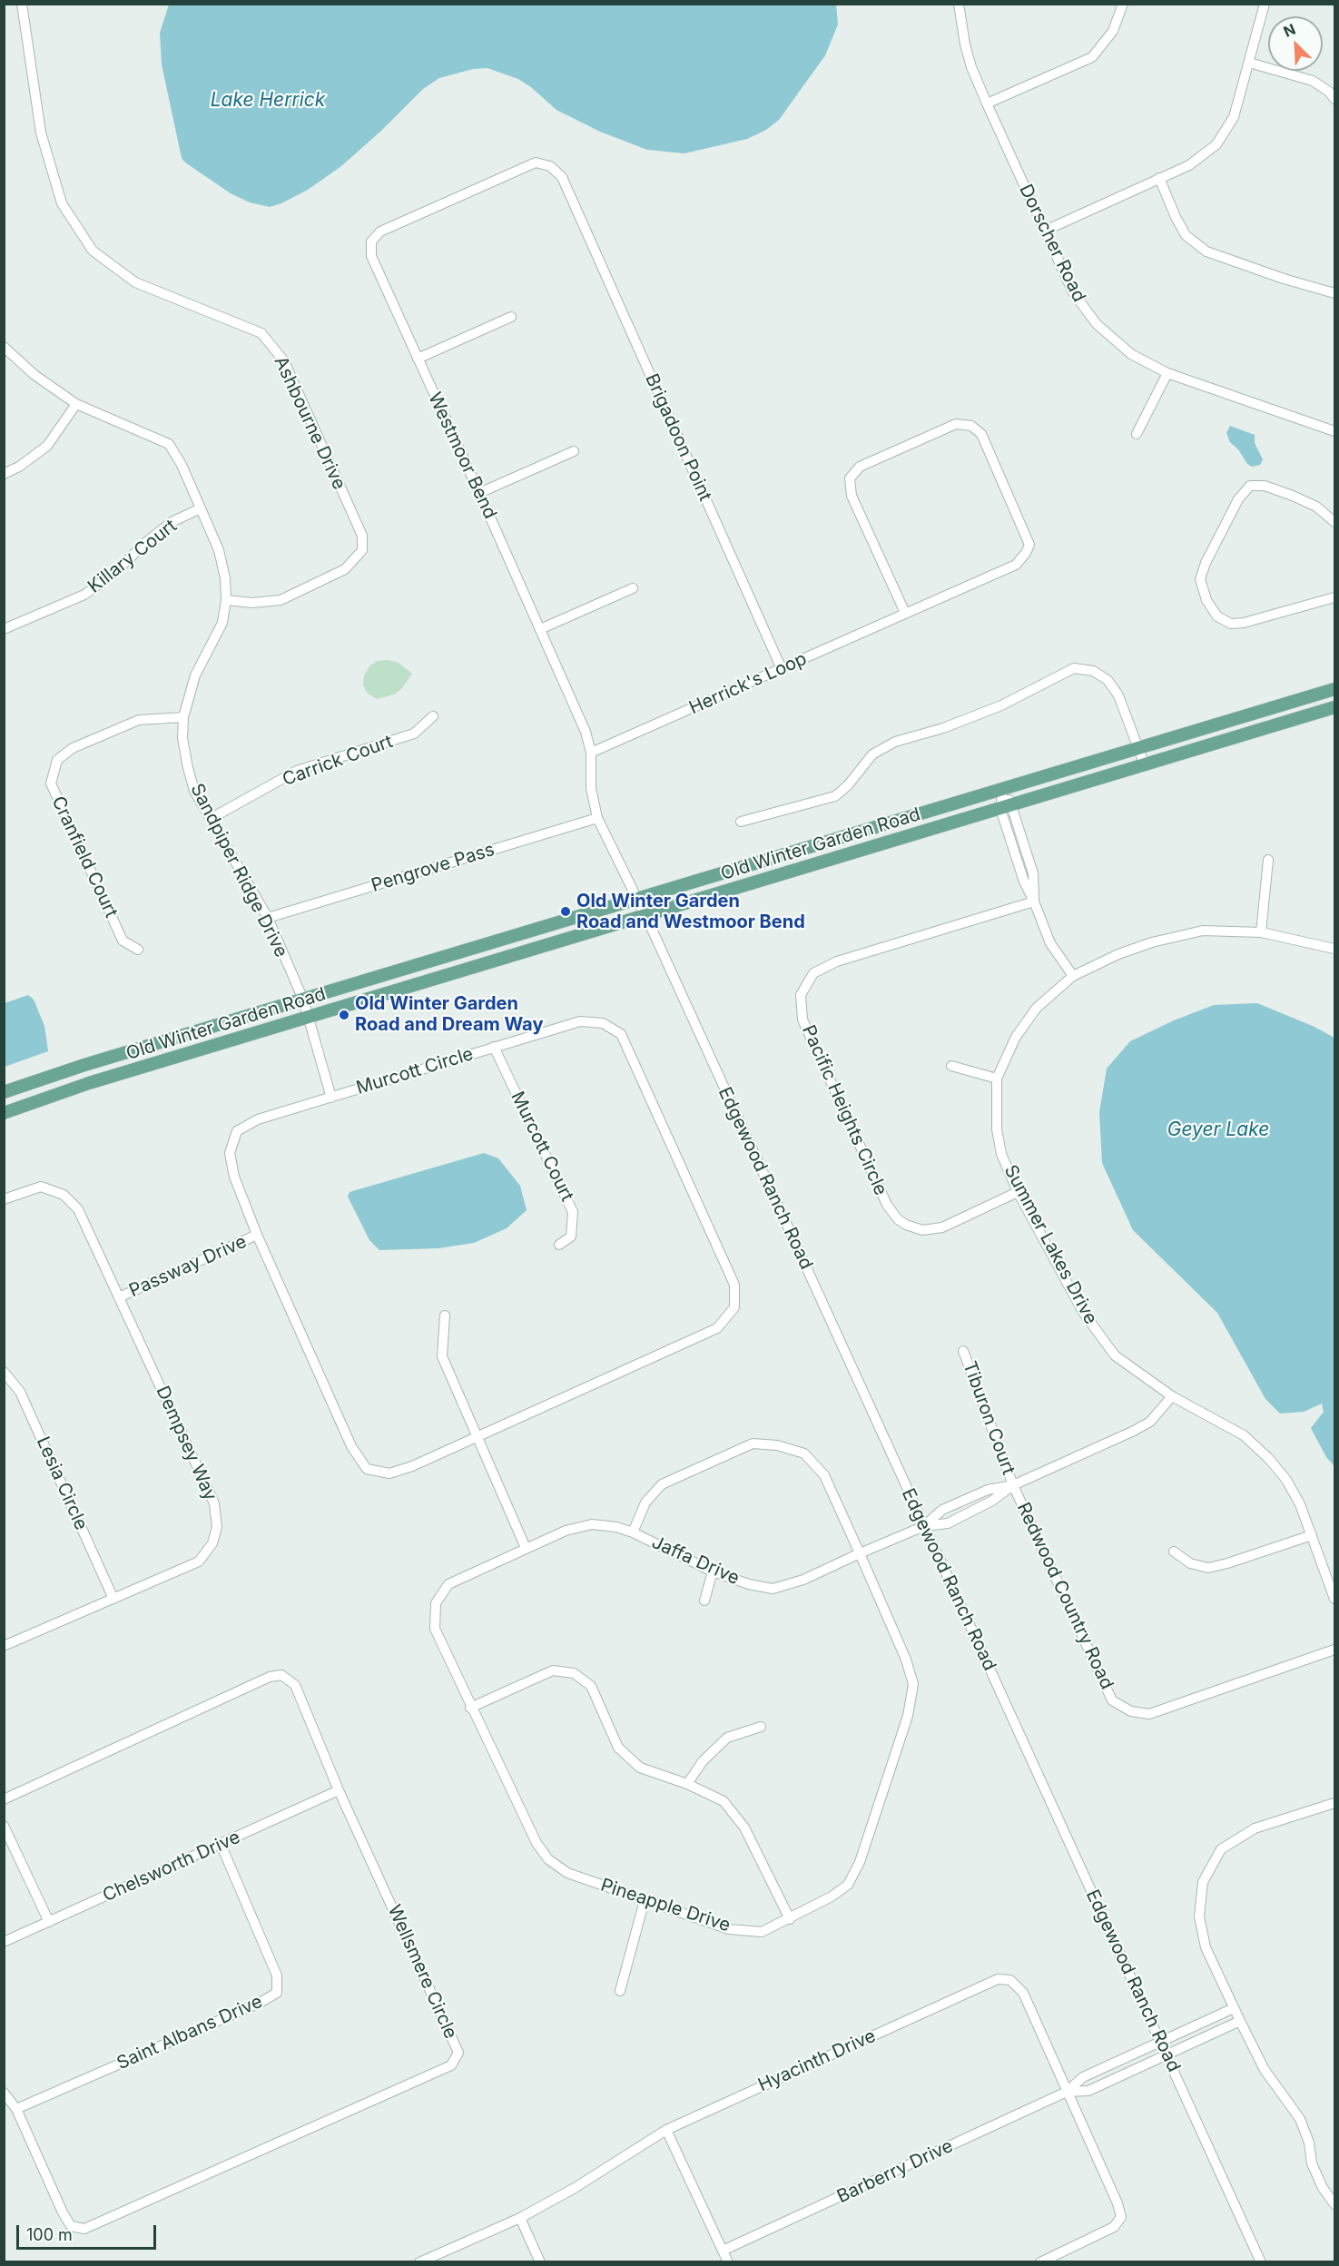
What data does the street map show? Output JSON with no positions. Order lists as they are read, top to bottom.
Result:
{
  "streets": {
    "main road": ["Old Winter Garden Road"],
    "street": [
      "Dorscher Road",
      "Ashbourne Drive",
      "Brigadoon Point",
      "Westmoor Bend",
      "Killary Court",
      "Herrick's Loop",
      "Carrick Court",
      "Cranfield Court",
      "Pengrove Pass",
      "Sandpiper Ridge Drive",
      "Murcott Circle",
      "Pacific Heights Circle",
      "Murcott Court",
      "Edgewood Ranch Road",
      "Summer Lakes Drive",
      "Passway Drive",
      "Tiburon Court",
      "Dempsey Way",
      "Lesia Circle",
      "Jaffa Drive",
      "Redwood Country Road",
      "Chelsworth Drive",
      "Pineapple Drive",
      "Wellsmere Circle",
      "Saint Albans Drive",
      "Hyacinth Drive",
      "Barberry Drive"
    ]
  },
  "crossings": [
    ["Ashbourne Drive", "Sandpiper Ridge Drive"],
    ["Brigadoon Point", "Westmoor Bend"],
    ["Brigadoon Point", "Herrick's Loop"],
    ["Westmoor Bend", "Herrick's Loop"],
    ["Westmoor Bend", "Old Winter Garden Road"],
    ["Westmoor Bend", "Pengrove Pass"],
    ["Westmoor Bend", "Edgewood Ranch Road"],
    ["Killary Court", "Sandpiper Ridge Drive"],
    ["Carrick Court", "Sandpiper Ridge Drive"],
    ["Old Winter Garden Road", "Sandpiper Ridge Drive"],
    ["Old Winter Garden Road", "Edgewood Ranch Road"],
    ["Cranfield Court", "Sandpiper Ridge Drive"],
    ["Pengrove Pass", "Sandpiper Ridge Drive"],
    ["Sandpiper Ridge Drive", "Murcott Circle"],
    ["Murcott Circle", "Murcott Court"],
    ["Murcott Circle", "Passway Drive"],
    ["Pacific Heights Circle", "Summer Lakes Drive"],
    ["Edgewood Ranch Road", "Jaffa Drive"],
    ["Edgewood Ranch Road", "Barberry Drive"],
    ["Summer Lakes Drive", "Jaffa Drive"],
    ["Passway Drive", "Dempsey Way"],
    ["Tiburon Court", "Jaffa Drive"],
    ["Tiburon Court", "Redwood Country Road"],
    ["Dempsey Way", "Lesia Circle"],
    ["Jaffa Drive", "Redwood Country Road"],
    ["Jaffa Drive", "Pineapple Drive"],
    ["Chelsworth Drive", "Wellsmere Circle"],
    ["Chelsworth Drive", "Saint Albans Drive"],
    ["Wellsmere Circle", "Saint Albans Drive"],
    ["Hyacinth Drive", "Barberry Drive"]
  ],
  "water": ["Lake Herrick", "Geyer Lake"],
  "places": ["Old Winter Garden Road and Westmoor Bend", "Old Winter Garden Road and Dream Way"],
  "scale_bar": "100 m",
  "north": "top left"
}
